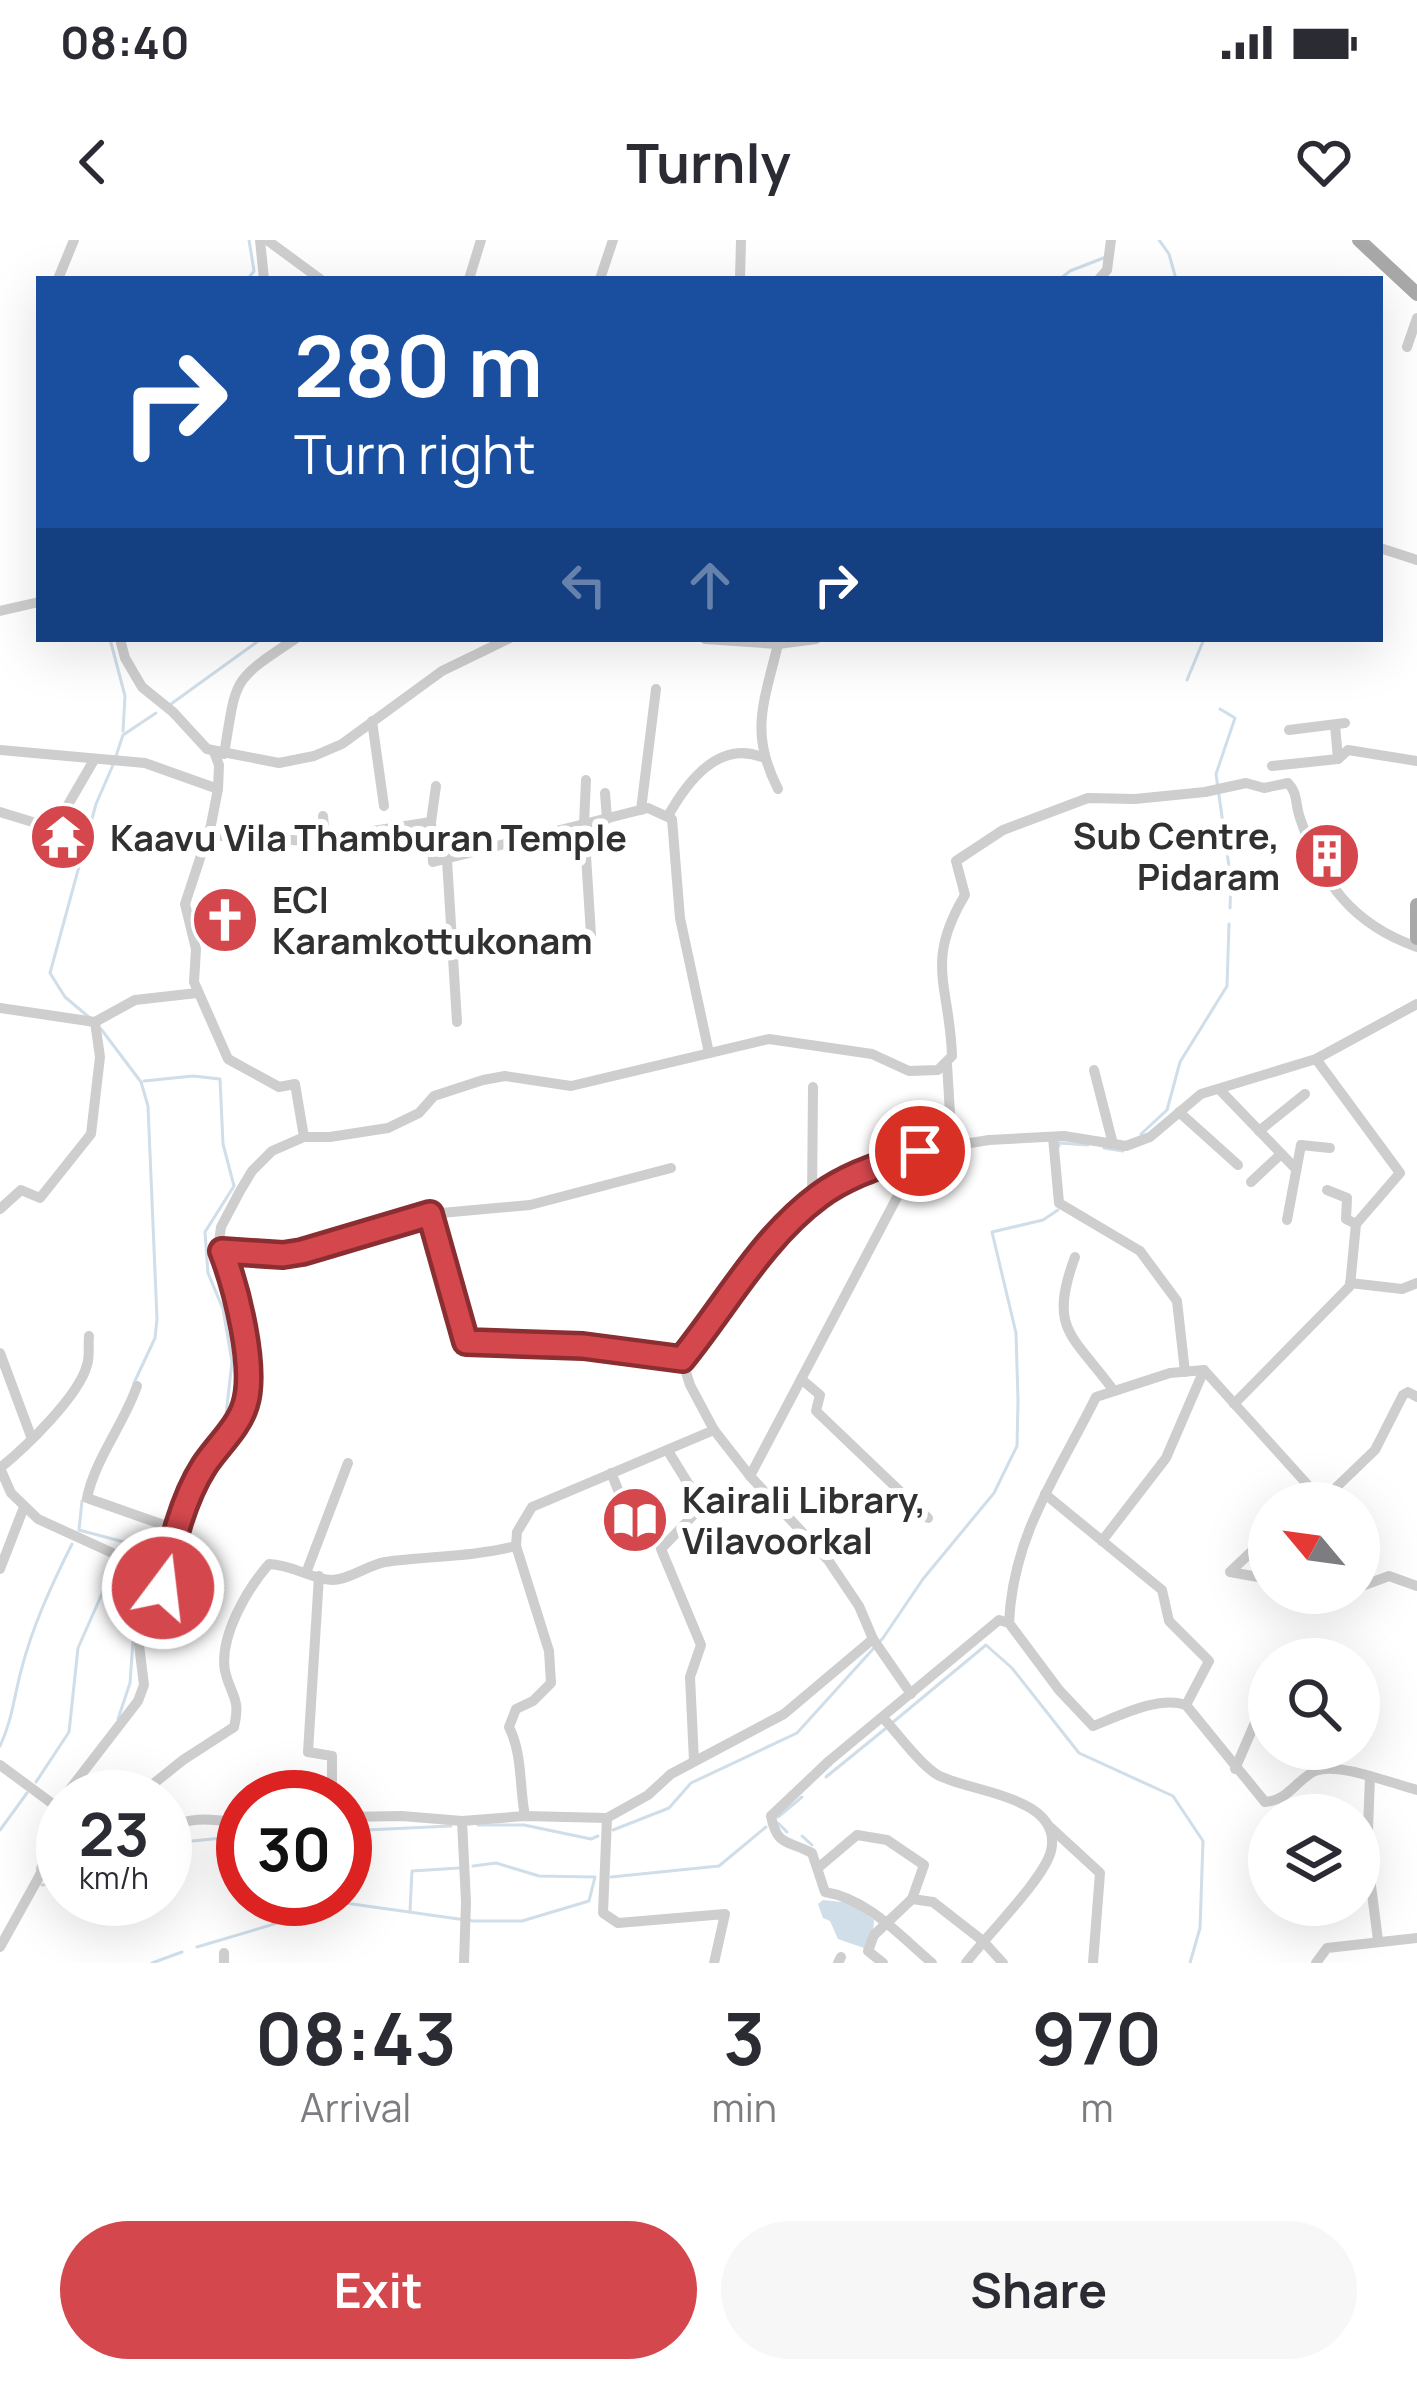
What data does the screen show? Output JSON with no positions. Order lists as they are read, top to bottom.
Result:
{
  "places": {
    "temple": ["Kaavu Vila Thamburan Temple"],
    "building": ["Sub Centre, Pidaram"],
    "church": ["ECI Karamkottukonam"],
    "library": ["Kairali Library, Vilavoorkal"]
  },
  "north": "top left",
  "page": {
    "status": "08:40",
    "header": "Turnly",
    "turn": ["280 m", "Turn right"],
    "speed": "23 km/h",
    "limit": "30",
    "eta": [
      "08:43",
      "Arrival",
      "3",
      "min",
      "970",
      "m"
    ],
    "buttons": ["Exit", "Share"]
  }
}
